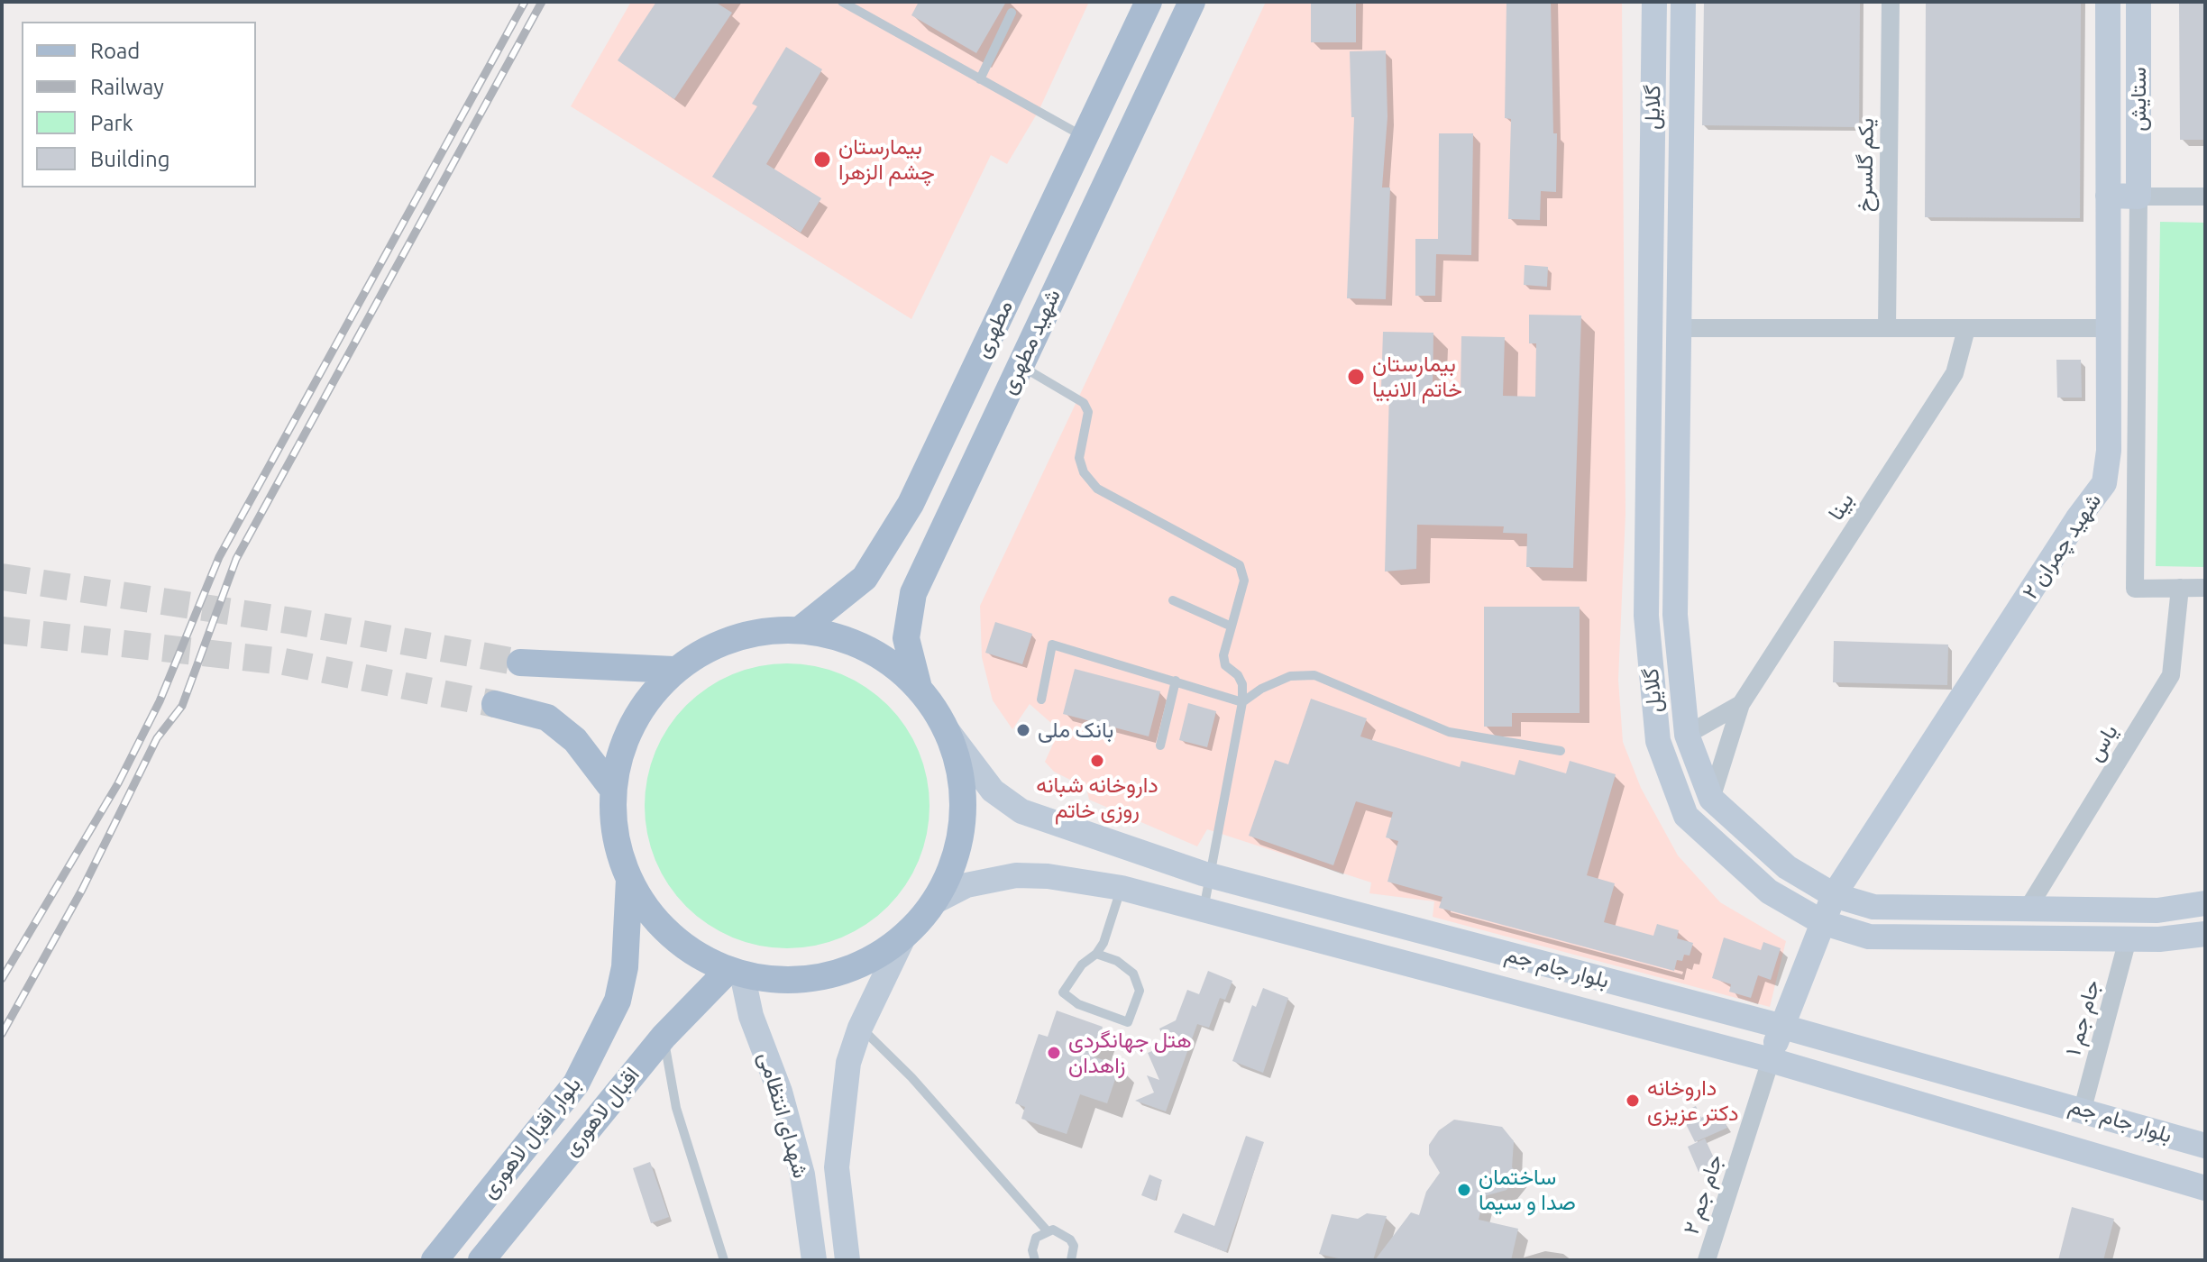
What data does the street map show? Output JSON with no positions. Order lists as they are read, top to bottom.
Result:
{
  "streets": {
    "main road": [
      "مطهری",
      "شهید مطهری",
      "اقبال لاهوری",
      "بلوار اقبال لاهوری"
    ],
    "street": [
      "ستایش",
      "گلایل",
      "یکم گلسرخ",
      "بینا",
      "شهید چمران ۲",
      "یاس",
      "بلوار جام جم",
      "جام جم ۱",
      "شهدای انتظامی",
      "جام جم ۲"
    ]
  },
  "crossings": [
    ["گلایل", "شهید چمران ۲"],
    ["گلایل", "یاس"],
    ["گلایل", "جام جم ۱"],
    ["شهید چمران ۲", "بلوار جام جم"],
    ["شهید چمران ۲", "جام جم ۲"],
    ["بلوار جام جم", "جام جم ۱"],
    ["بلوار جام جم", "جام جم ۲"],
    ["اقبال لاهوری", "شهدای انتظامی"]
  ],
  "places": [
    "بیمارستان چشم الزهرا",
    "بیمارستان خاتم الانبیا",
    "بانک ملی",
    "داروخانه شبانه روزی خاتم",
    "هتل جهانگردی زاهدان",
    "داروخانه دکتر عزیزی",
    "ساختمان صدا و سیما"
  ],
  "legend": [
    "Road",
    "Railway",
    "Park",
    "Building"
  ]
}
